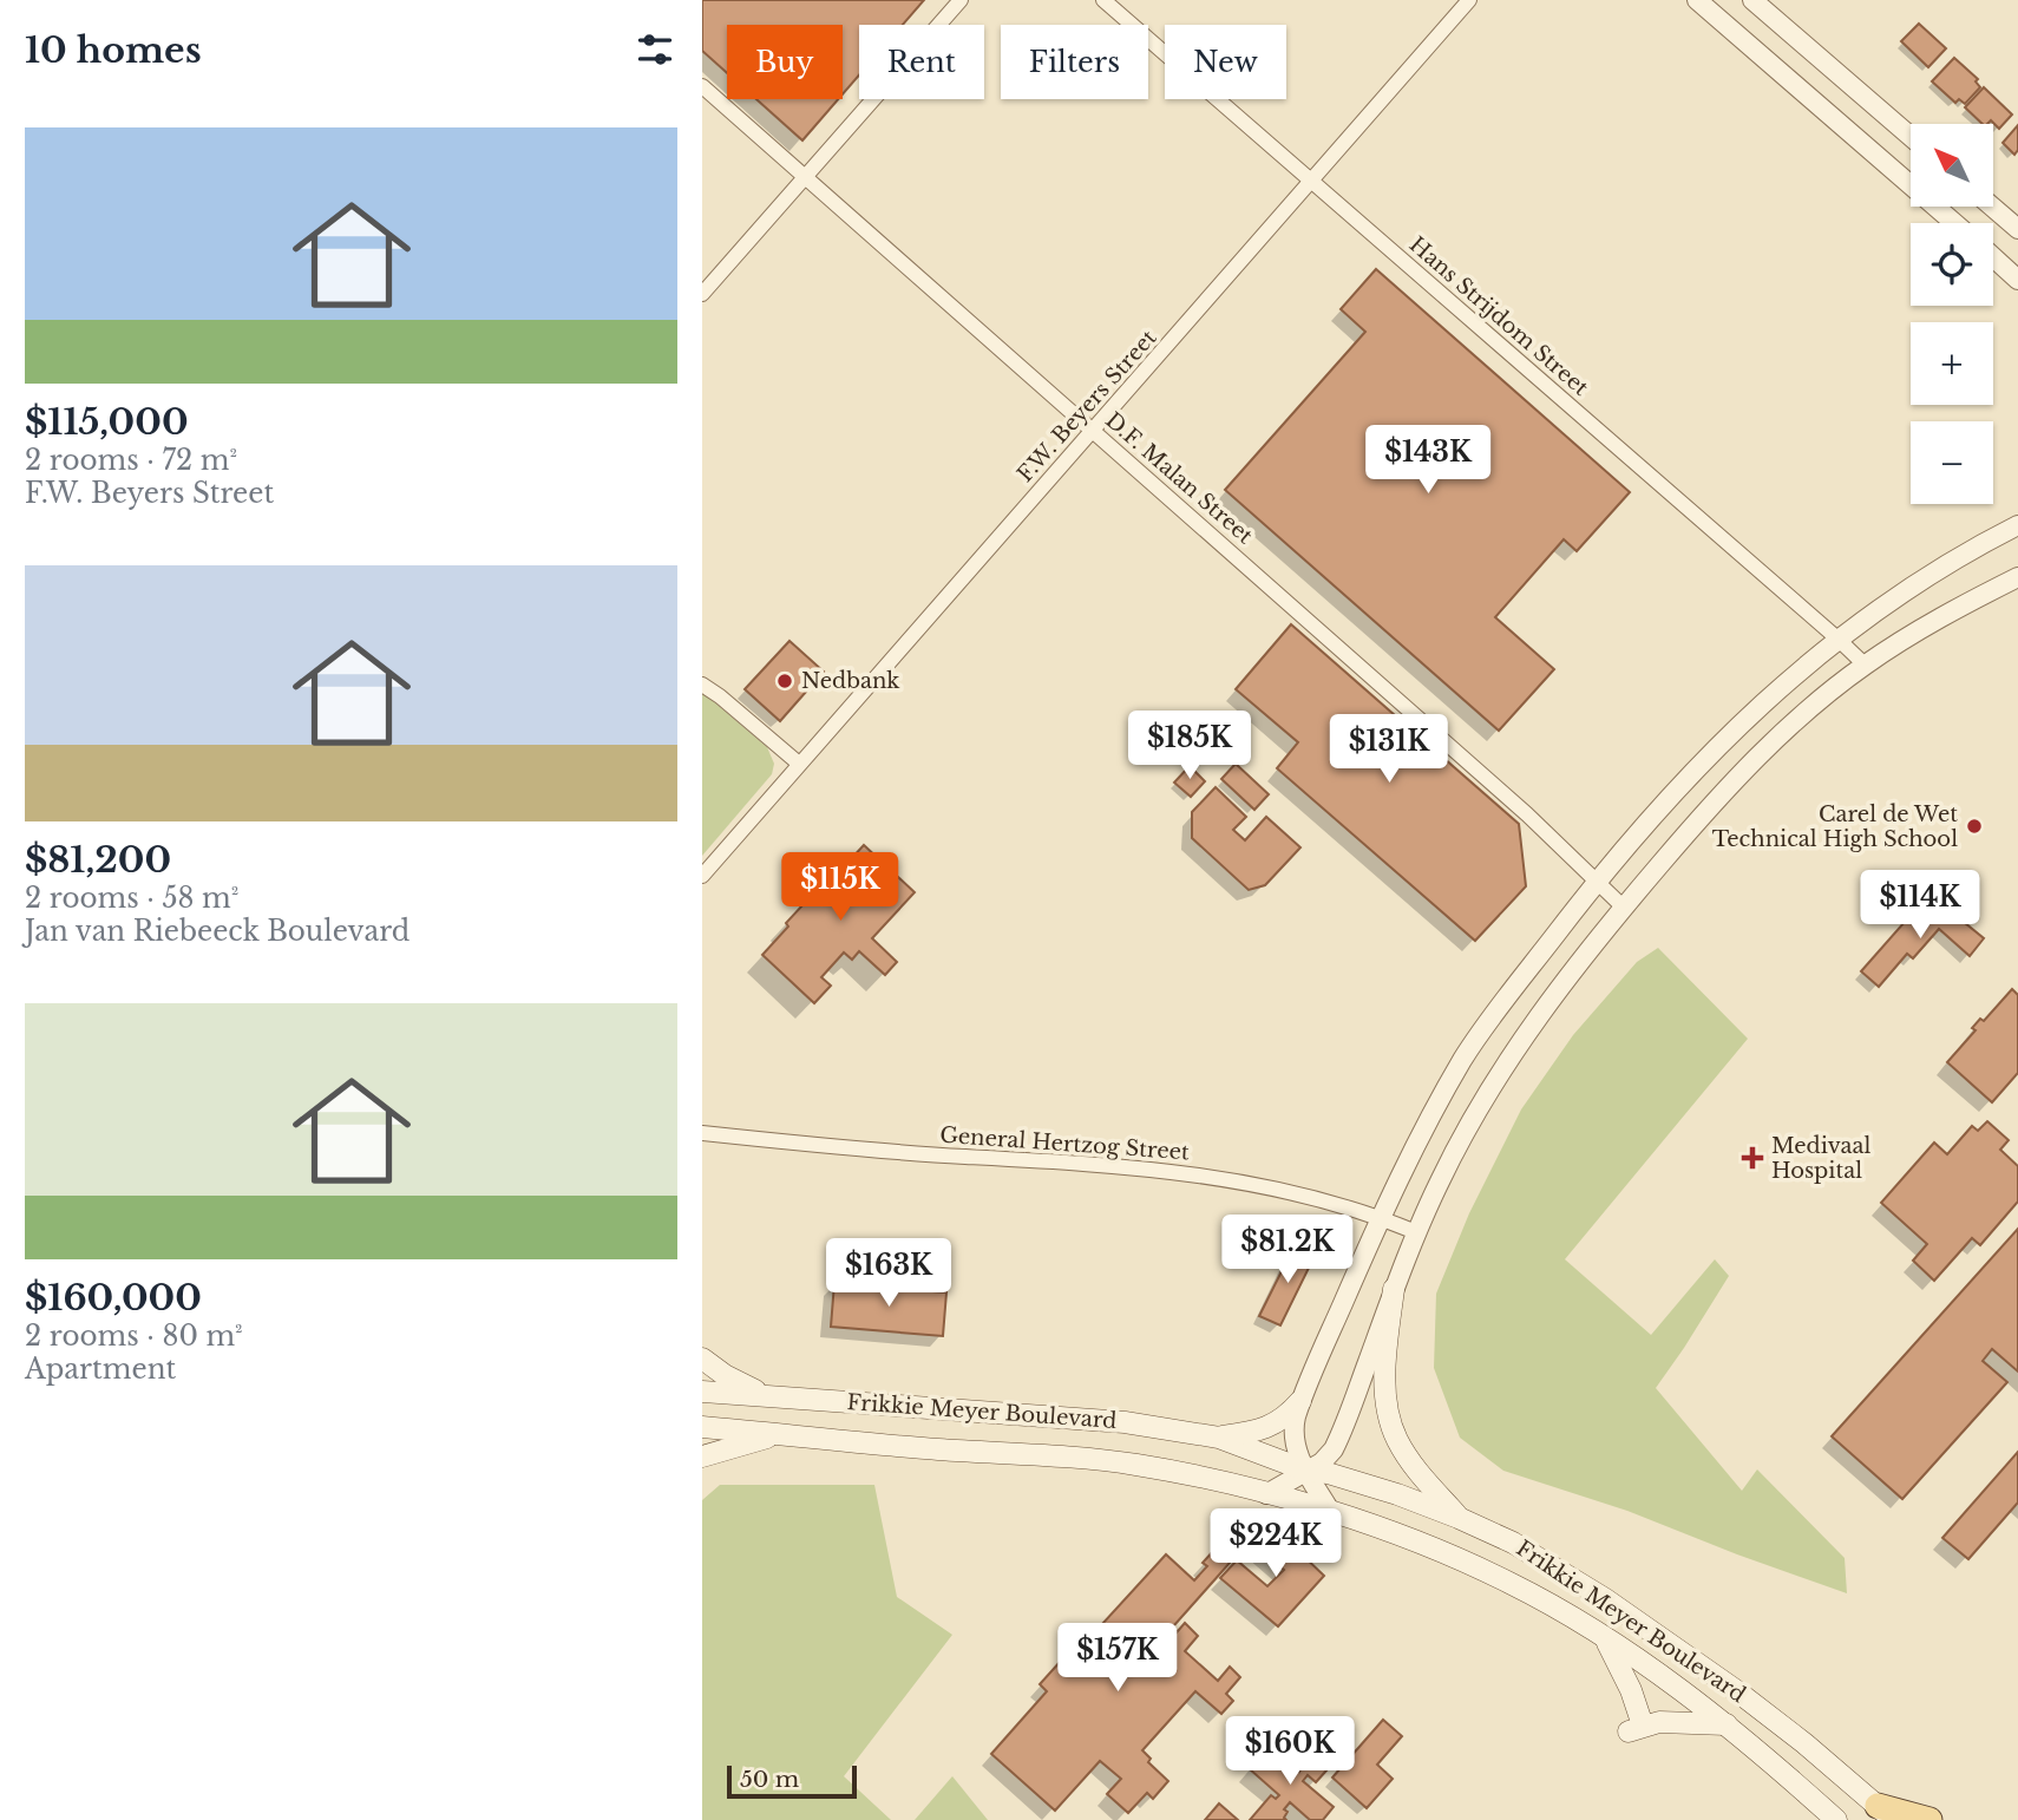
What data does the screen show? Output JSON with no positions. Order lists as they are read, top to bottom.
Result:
{
  "streets": {
    "main road": ["Frikkie Meyer Boulevard"],
    "street": [
      "Hans Strijdom Street",
      "F.W. Beyers Street",
      "D.F. Malan Street",
      "General Hertzog Street"
    ]
  },
  "crossings": [
    ["Hans Strijdom Street", "F.W. Beyers Street"],
    ["F.W. Beyers Street", "D.F. Malan Street"]
  ],
  "places": {
    "other": ["Nedbank", "Carel de Wet Technical High School"],
    "health": ["Medivaal Hospital"]
  },
  "scale_bar": "50 m",
  "north": "top left",
  "page": {
    "heading": "10 homes",
    "chip": [
      "Buy",
      "Rent",
      "Filters",
      "New"
    ],
    "list": [
      {
        "name": "$115,000",
        "note": "2 rooms · 72 m² · F.W. Beyers Street"
      },
      {
        "name": "$81,200",
        "note": "2 rooms · 58 m² · Jan van Riebeeck Boulevard"
      },
      {
        "name": "$160,000",
        "note": "2 rooms · 80 m² · Apartment"
      }
    ],
    "map_buttons": ["+", "−"],
    "price": [
      "$143K",
      "$185K",
      "$131K",
      "$115K",
      "$114K",
      "$81.2K",
      "$163K",
      "$224K",
      "$157K",
      "$160K"
    ],
    "scale": "50 m"
  }
}
